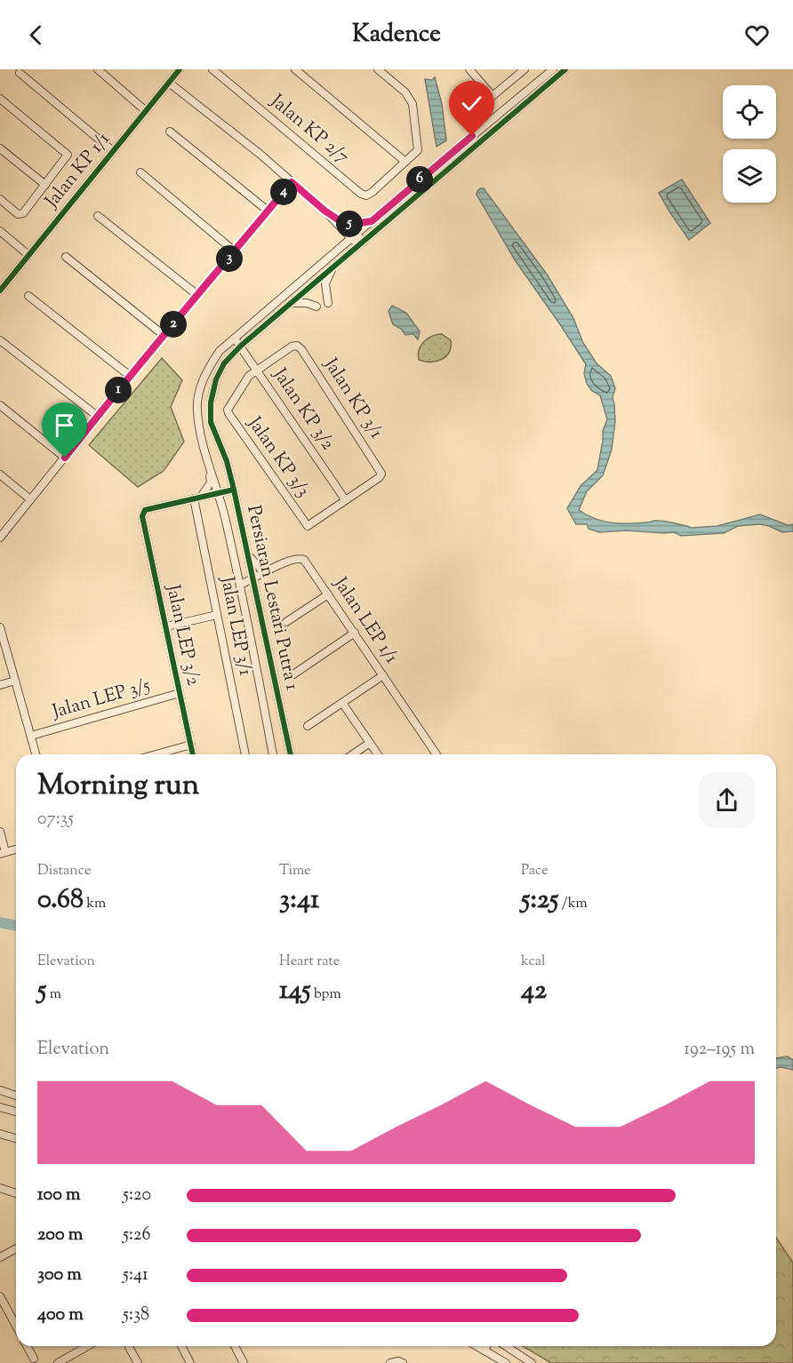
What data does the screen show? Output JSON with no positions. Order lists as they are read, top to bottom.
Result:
{
  "streets": {
    "street": [
      "Jalan KP 2/7",
      "Jalan KP 1/1",
      "Jalan KP 3/1",
      "Jalan KP 3/2",
      "Jalan KP 3/3",
      "Persiaran Lestari Putra 1",
      "Jalan LEP 1/1",
      "Jalan LEP 3/1",
      "Jalan LEP 3/2",
      "Jalan LEP 3/5"
    ]
  },
  "crossings": [
    ["Jalan KP 3/1", "Jalan KP 3/2"],
    ["Jalan KP 3/1", "Jalan KP 3/3"],
    ["Jalan KP 3/2", "Jalan KP 3/3"],
    ["Jalan KP 3/2", "Persiaran Lestari Putra 1"],
    ["Persiaran Lestari Putra 1", "Jalan LEP 1/1"],
    ["Jalan LEP 3/1", "Jalan LEP 3/2"],
    ["Jalan LEP 3/2", "Jalan LEP 3/5"]
  ],
  "page": {
    "header": "Kadence",
    "pins": [
      "6",
      "4",
      "5",
      "3",
      "2",
      "1"
    ],
    "heading": ["Morning run", "07:35"],
    "stats": [
      ["Distance", "0.68 km"],
      ["Time", "3:41"],
      ["Pace", "5:25 /km"],
      ["Elevation", "5 m"],
      ["Heart rate", "145 bpm"],
      ["kcal", "42"]
    ],
    "chart": ["Elevation", "192–195 m"],
    "list": [
      {
        "name": "100 m",
        "note": "5:20"
      },
      {
        "name": "200 m",
        "note": "5:26"
      },
      {
        "name": "300 m",
        "note": "5:41"
      },
      {
        "name": "400 m",
        "note": "5:38"
      }
    ]
  }
}
